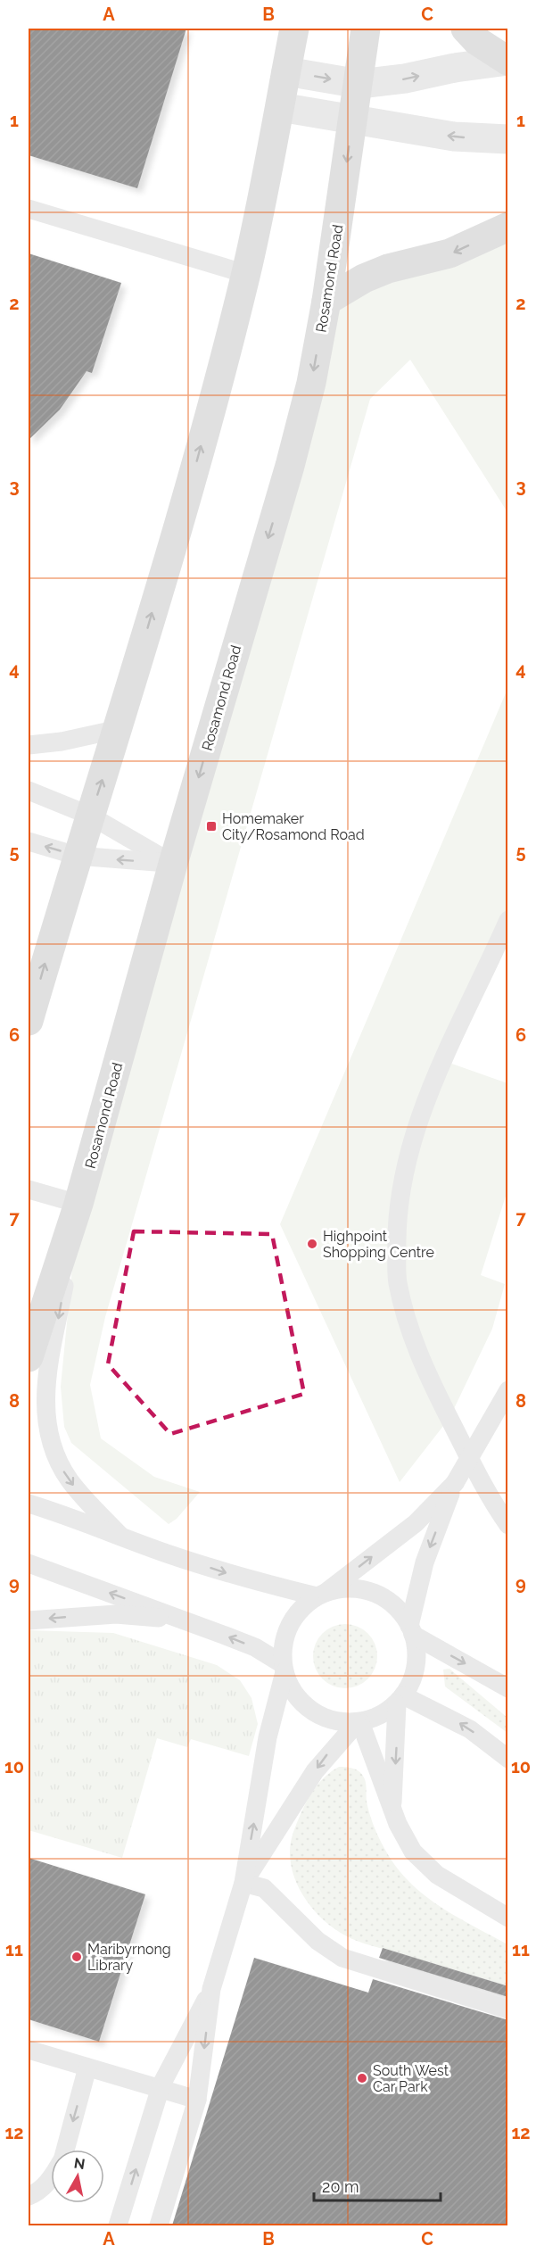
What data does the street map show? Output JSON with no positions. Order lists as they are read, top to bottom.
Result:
{
  "streets": {
    "street": ["Rosamond Road"]
  },
  "places": {
    "transit": ["Homemaker City/Rosamond Road"],
    "other": ["Highpoint Shopping Centre", "Maribyrnong Library", "South West Car Park"]
  },
  "scale_bar": "20 m",
  "north": "top",
  "grid": {
    "columns": ["A", "B", "C"],
    "rows": [
      "1",
      "2",
      "3",
      "4",
      "5",
      "6",
      "7",
      "8",
      "9",
      "10",
      "11",
      "12"
    ]
  }
}
